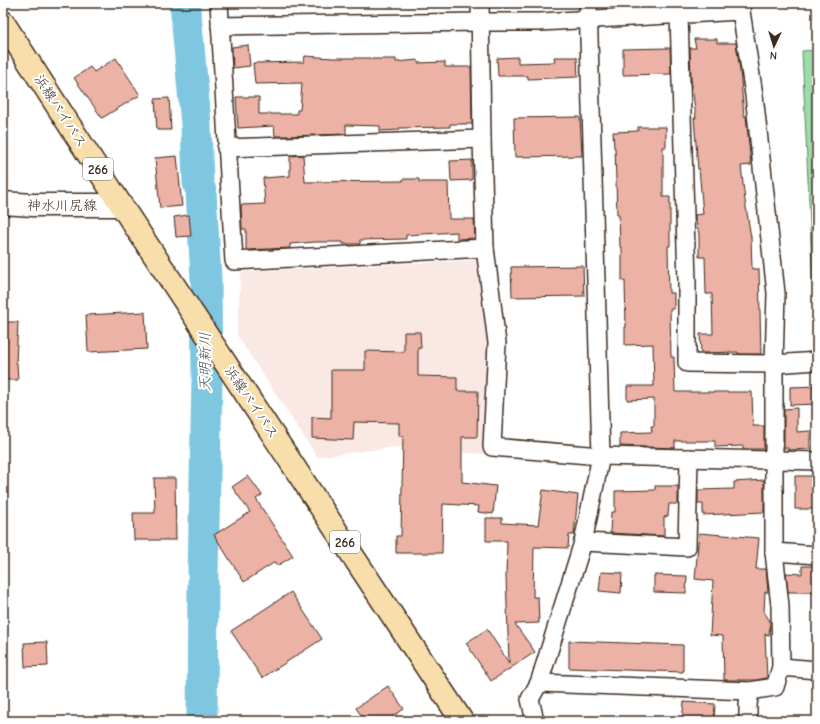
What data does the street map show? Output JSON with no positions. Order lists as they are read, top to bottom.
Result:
{
  "streets": {
    "highway": ["浜線バイパス", "266"],
    "main road": ["神水川尻線"]
  },
  "crossings": [
    ["浜線バイパス", "神水川尻線"]
  ],
  "water": ["天明新川"],
  "north": "bottom"
}
